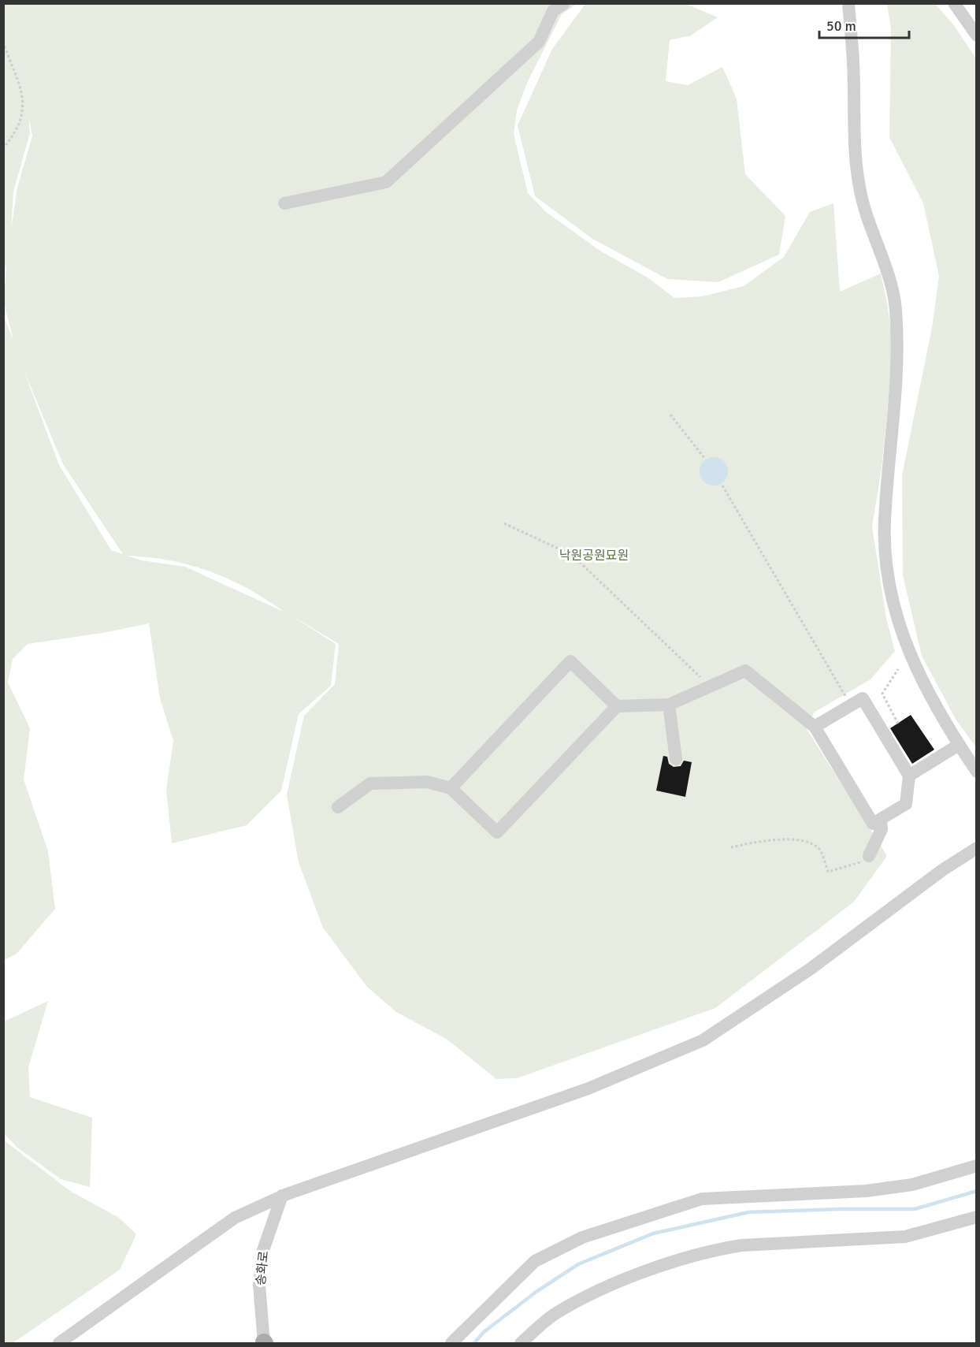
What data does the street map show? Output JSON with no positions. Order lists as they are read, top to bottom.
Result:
{
  "streets": {
    "street": ["송화로"]
  },
  "parks": ["낙원공원묘원"],
  "scale_bar": "50 m"
}
